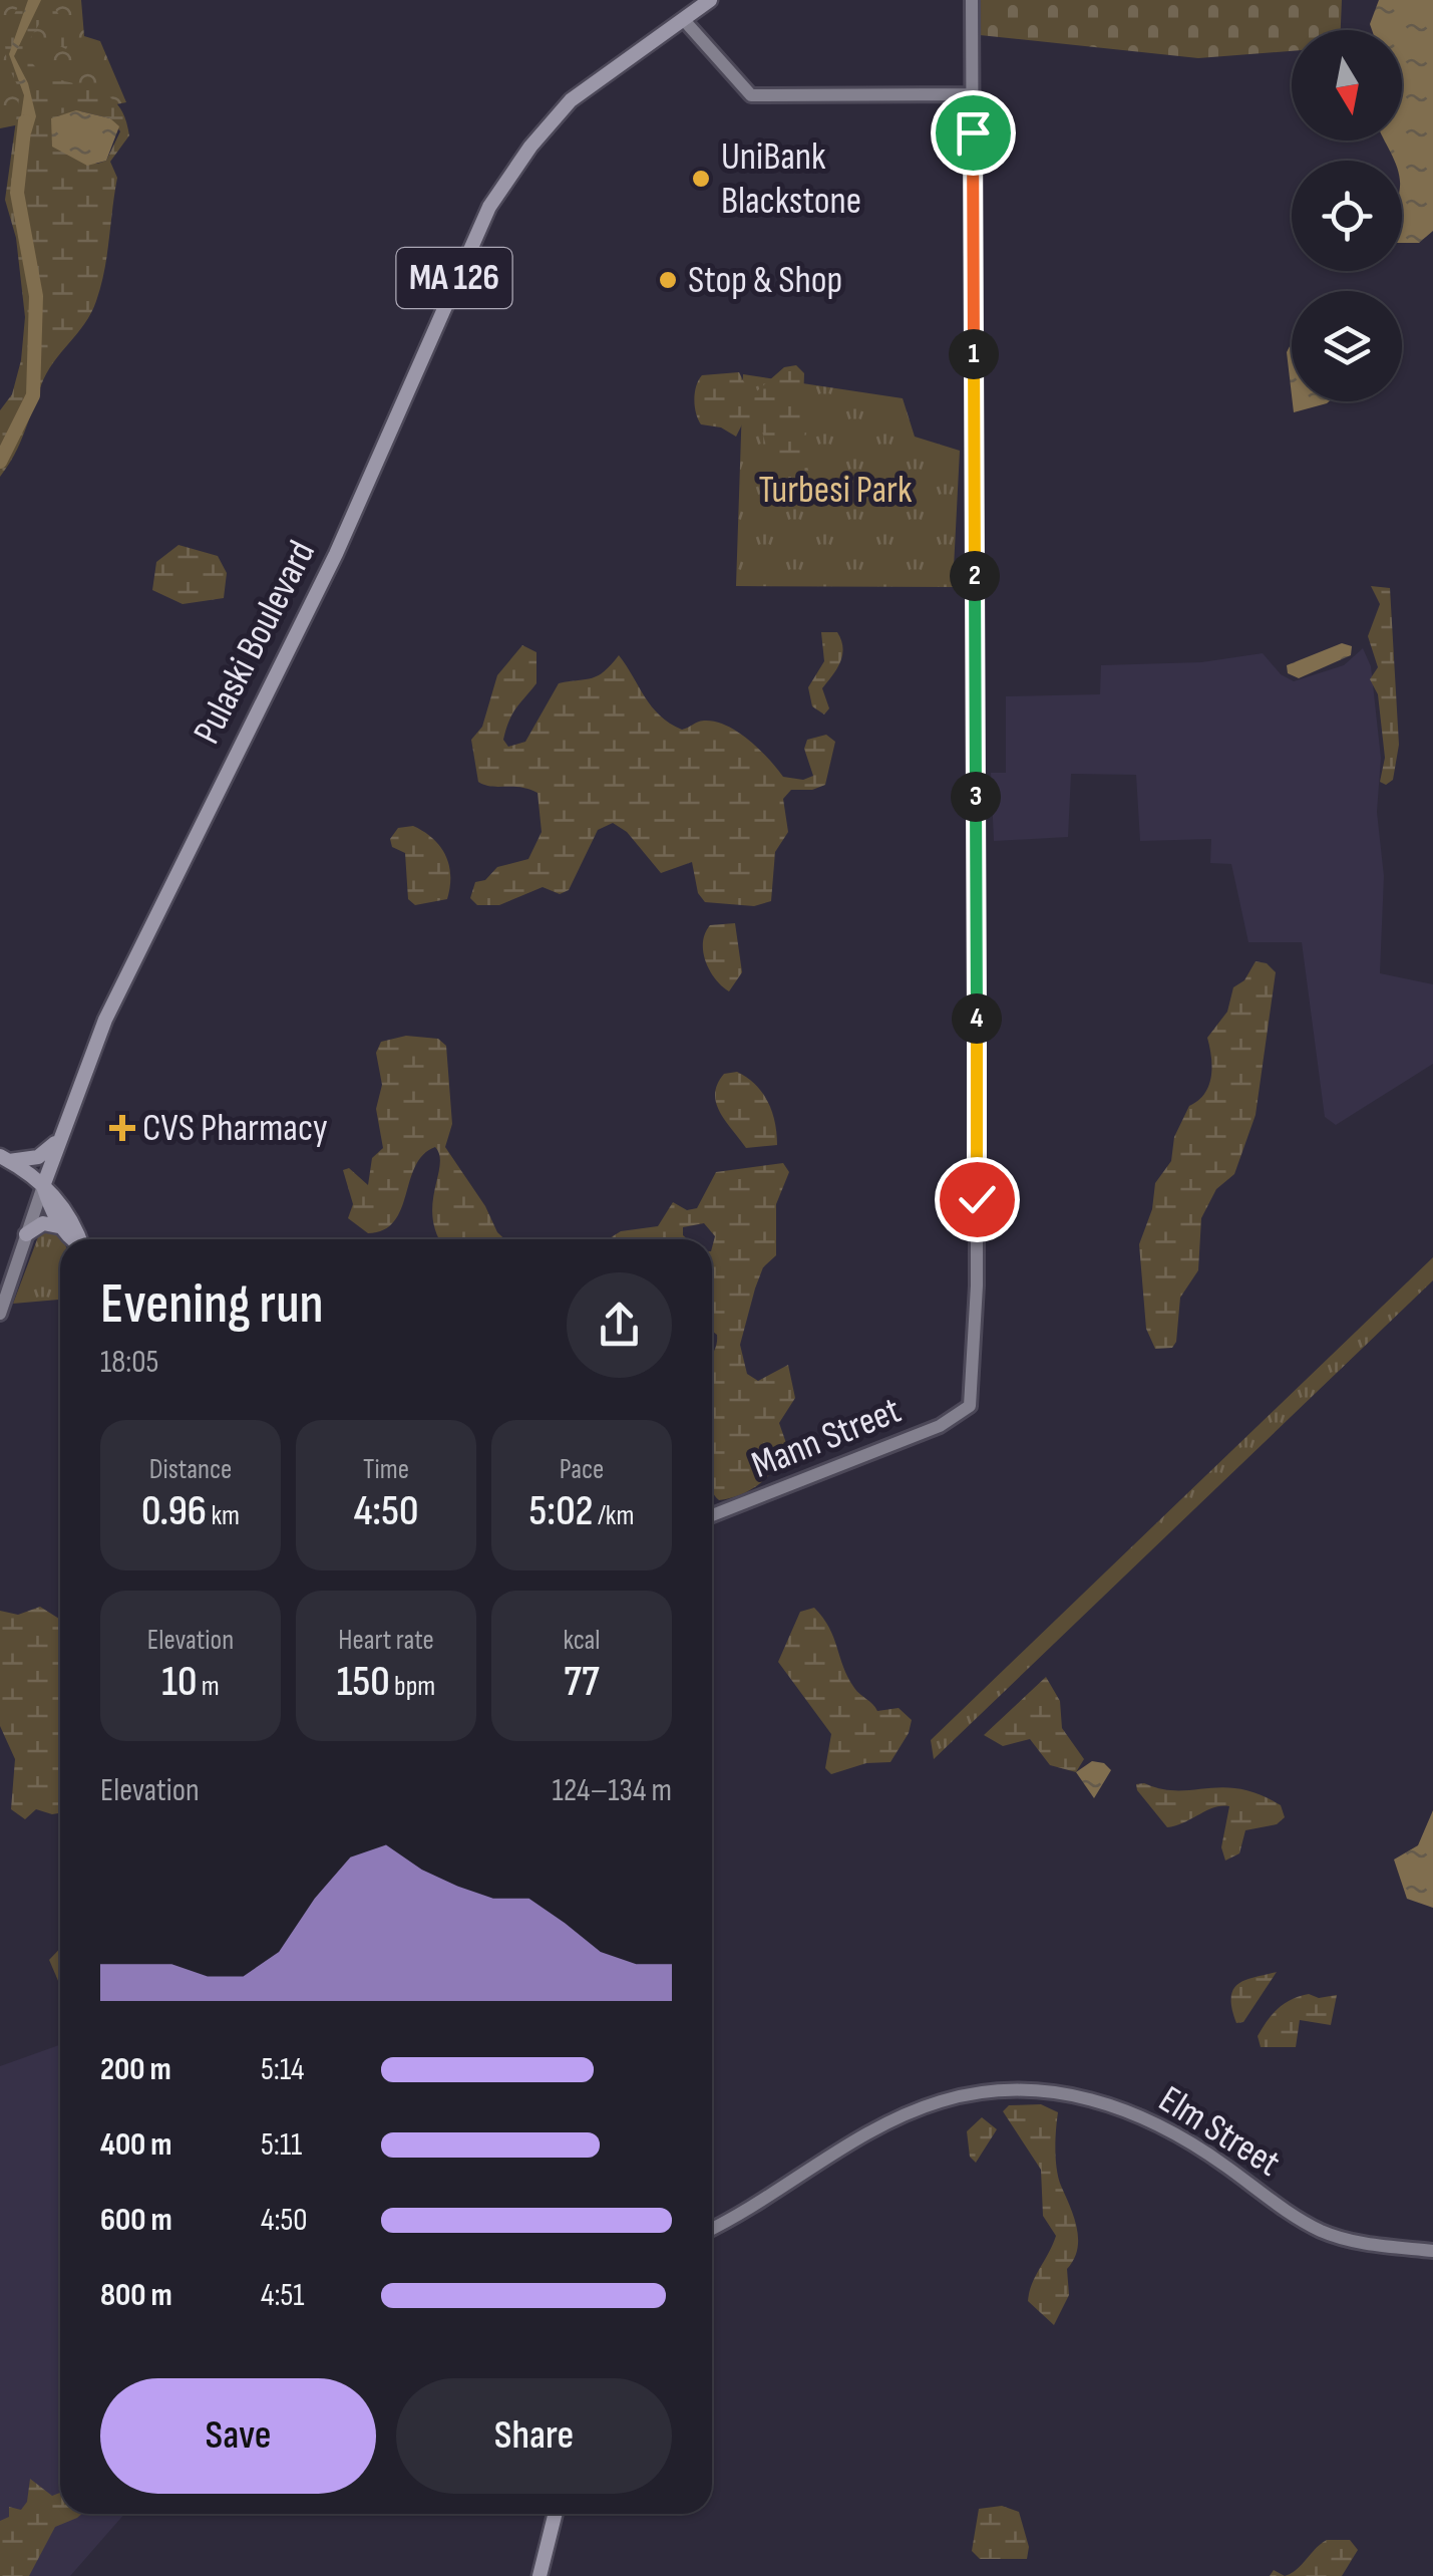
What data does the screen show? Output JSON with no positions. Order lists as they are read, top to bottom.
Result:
{
  "streets": {
    "main road": ["MA 126", "Pulaski Boulevard"],
    "street": ["Mann Street", "Elm Street"]
  },
  "crossings": [
    ["MA 126", "Pulaski Boulevard"]
  ],
  "parks": ["Turbesi Park"],
  "places": {
    "other": ["UniBank Blackstone", "Stop & Shop"],
    "health": ["CVS Pharmacy"]
  },
  "north": "bottom",
  "page": {
    "pins": [
      "1",
      "2",
      "3",
      "4"
    ],
    "heading": ["Evening run", "18:05"],
    "stats": [
      ["Distance", "0.96 km"],
      ["Time", "4:50"],
      ["Pace", "5:02 /km"],
      ["Elevation", "10 m"],
      ["Heart rate", "150 bpm"],
      ["kcal", "77"]
    ],
    "chart": ["Elevation", "124–134 m"],
    "list": [
      {
        "name": "200 m",
        "note": "5:14"
      },
      {
        "name": "400 m",
        "note": "5:11"
      },
      {
        "name": "600 m",
        "note": "4:50"
      },
      {
        "name": "800 m",
        "note": "4:51"
      }
    ],
    "buttons": ["Save", "Share"]
  }
}
